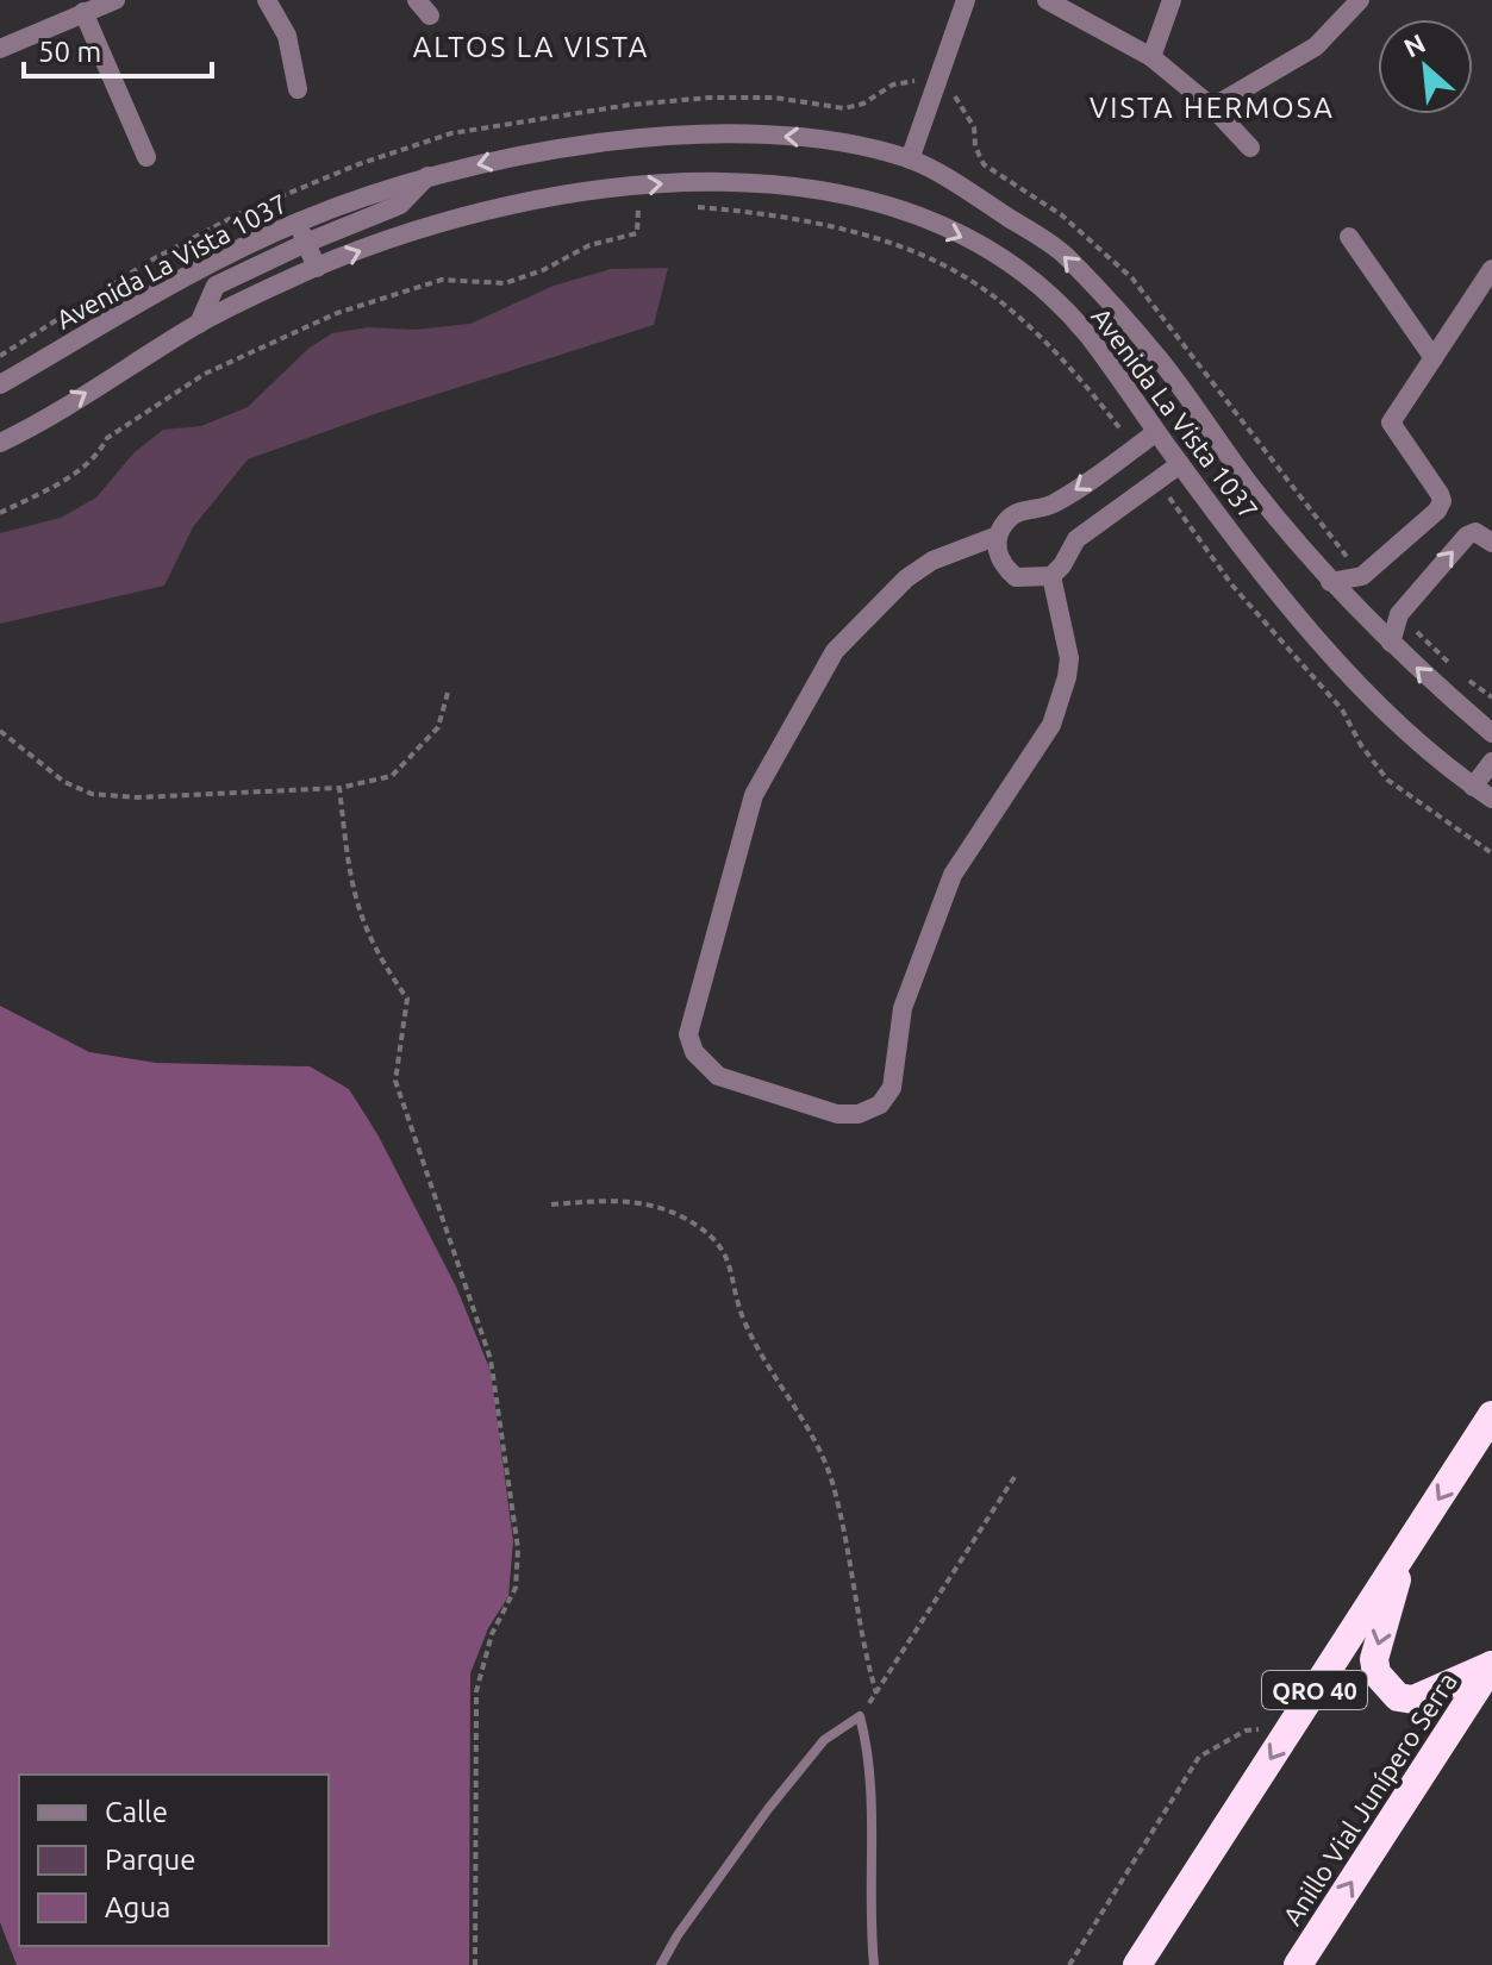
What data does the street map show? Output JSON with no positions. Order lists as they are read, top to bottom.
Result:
{
  "streets": {
    "highway": ["QRO 40", "Anillo Vial Junípero Serra"],
    "street": ["Avenida La Vista 1037"]
  },
  "districts": ["ALTOS LA VISTA", "VISTA HERMOSA"],
  "legend": ["Calle", "Parque", "Agua"],
  "scale_bar": "50 m",
  "north": "top left"
}
